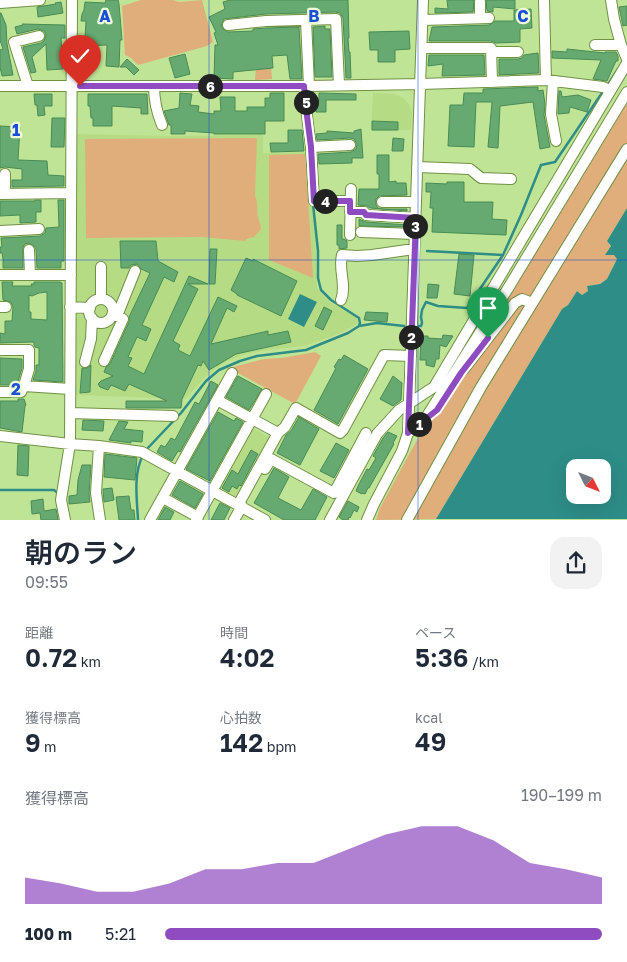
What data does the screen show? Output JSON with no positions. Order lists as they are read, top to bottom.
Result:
{
  "north": "bottom right",
  "page": {
    "pins": [
      "6",
      "5",
      "4",
      "3",
      "2",
      "1"
    ],
    "heading": ["朝のラン", "09:55"],
    "stats": [
      ["距離", "0.72 km"],
      ["時間", "4:02"],
      ["ペース", "5:36 /km"],
      ["獲得標高", "9 m"],
      ["心拍数", "142 bpm"],
      ["kcal", "49"]
    ],
    "chart": ["獲得標高", "190–199 m"],
    "list": [
      {
        "name": "100 m",
        "note": "5:21"
      }
    ]
  },
  "grid": {
    "columns": ["A", "B", "C"],
    "rows": ["1", "2"]
  }
}
